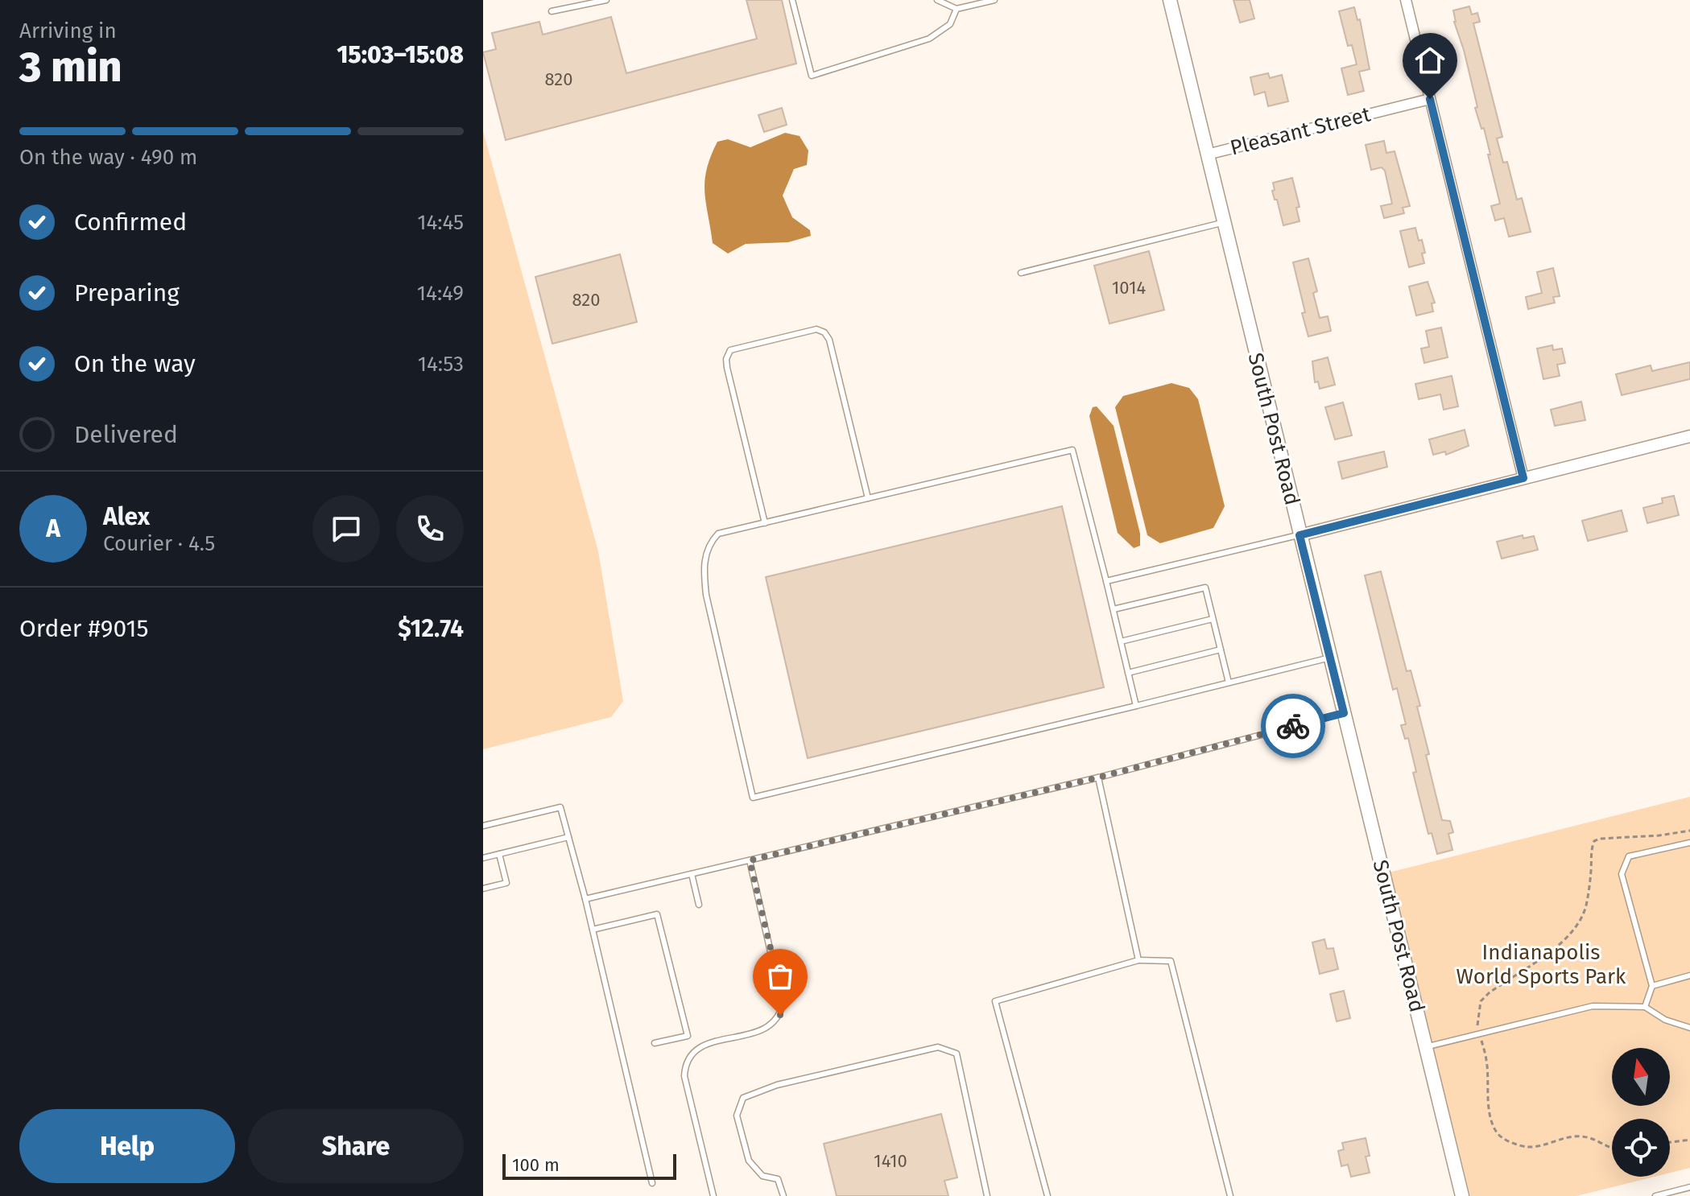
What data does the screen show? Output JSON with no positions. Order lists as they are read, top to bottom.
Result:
{
  "streets": {
    "main road": ["South Post Road"],
    "street": ["Pleasant Street"]
  },
  "crossings": [
    ["Pleasant Street", "South Post Road"]
  ],
  "parks": ["Indianapolis World Sports Park"],
  "house_numbers": [
    "820",
    "1014",
    "820",
    "1410"
  ],
  "scale_bar": "100 m",
  "north": "top",
  "page": {
    "heading": ["3 min", "Arriving in", "15:03–15:08"],
    "panel": [
      "Alex",
      "Courier · 4.5",
      "Order #9015",
      "$12.74"
    ],
    "bar": "On the way · 490 m",
    "list": [
      ["Confirmed", "14:45"],
      ["Preparing", "14:49"],
      ["On the way", "14:53"],
      "Delivered"
    ],
    "round": "A",
    "buttons": ["Help", "Share"],
    "scale": "100 m"
  }
}
